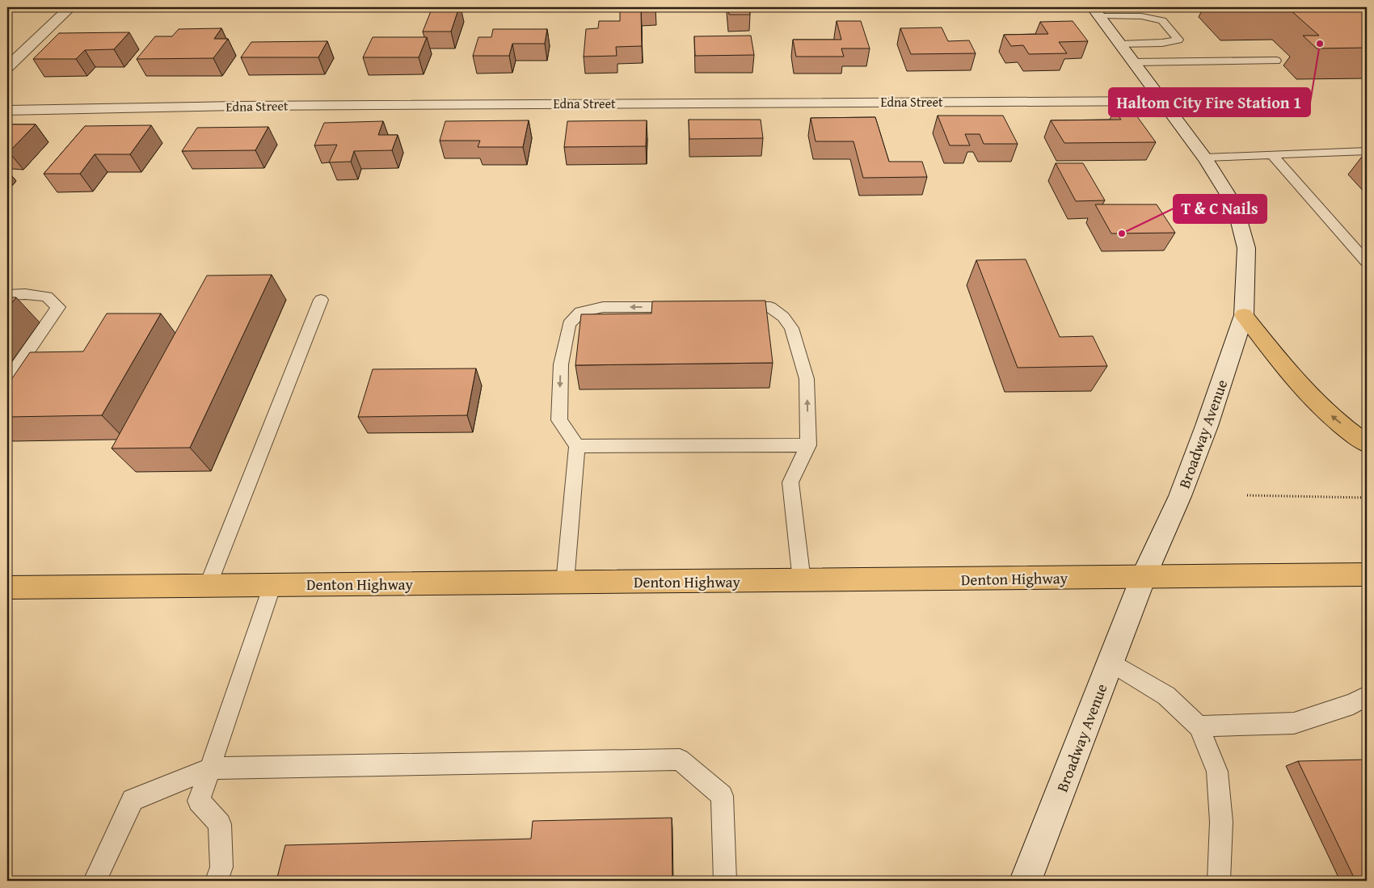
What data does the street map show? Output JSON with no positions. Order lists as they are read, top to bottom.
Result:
{
  "streets": {
    "main road": ["Denton Highway"],
    "street": ["Edna Street", "Broadway Avenue"]
  },
  "crossings": [
    ["Edna Street", "Broadway Avenue"],
    ["Broadway Avenue", "Denton Highway"]
  ],
  "places": ["Haltom City Fire Station 1", "T & C Nails"]
}
